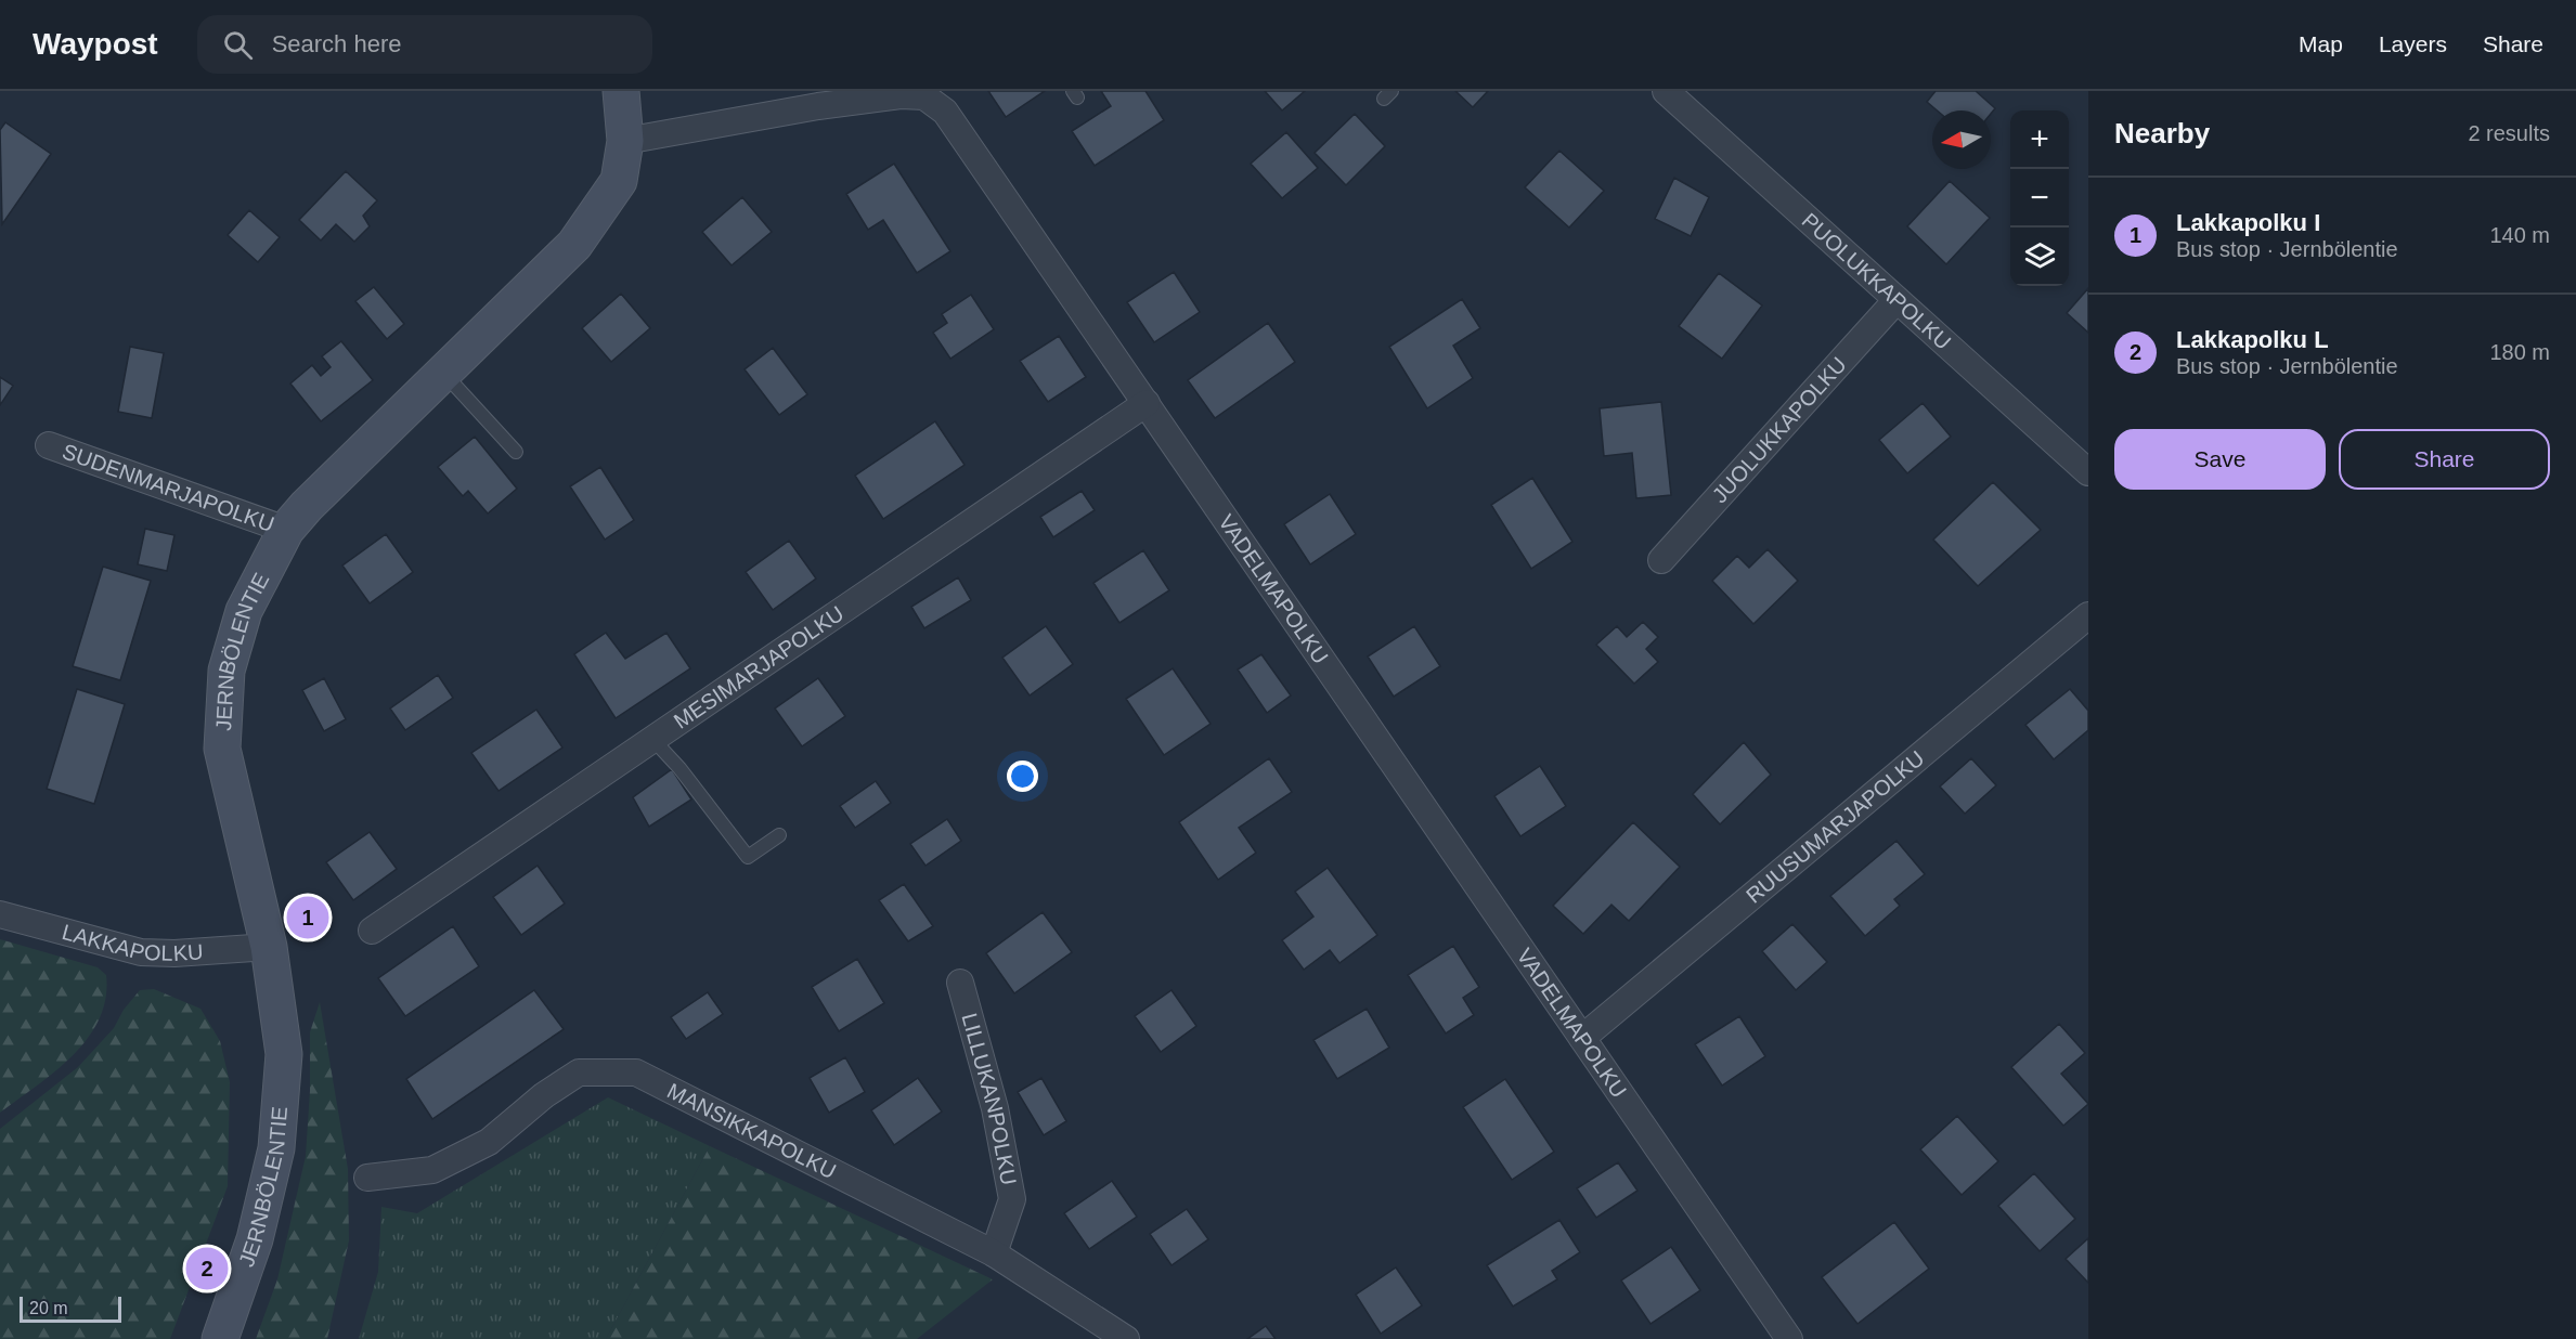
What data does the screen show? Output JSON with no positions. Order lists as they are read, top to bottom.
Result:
{
  "streets": {
    "street": [
      "PUOLUKKAPOLKU",
      "JUOLUKKAPOLKU",
      "SUDENMARJAPOLKU",
      "VADELMAPOLKU",
      "JERNBÖLENTIE",
      "MESIMARJAPOLKU",
      "RUUSUMARJAPOLKU",
      "LAKKAPOLKU",
      "LILLUKANPOLKU",
      "MANSIKKAPOLKU"
    ]
  },
  "crossings": [
    ["PUOLUKKAPOLKU", "JUOLUKKAPOLKU"],
    ["SUDENMARJAPOLKU", "JERNBÖLENTIE"],
    ["VADELMAPOLKU", "JERNBÖLENTIE"],
    ["VADELMAPOLKU", "MESIMARJAPOLKU"],
    ["VADELMAPOLKU", "RUUSUMARJAPOLKU"],
    ["JERNBÖLENTIE", "LAKKAPOLKU"],
    ["LILLUKANPOLKU", "MANSIKKAPOLKU"]
  ],
  "scale_bar": "20 m",
  "north": "left",
  "page": {
    "header": "Waypost",
    "search": "Search here",
    "nav": ["Map", "Layers", "Share"],
    "heading": ["Nearby", "2 results"],
    "map_buttons": ["+", "−"],
    "list": [
      {
        "mark": "1",
        "name": "Lakkapolku I",
        "note": "Bus stop · Jernbölentie",
        "value": "140 m"
      },
      {
        "mark": "2",
        "name": "Lakkapolku L",
        "note": "Bus stop · Jernbölentie",
        "value": "180 m"
      }
    ],
    "buttons": ["Save", "Share"],
    "pins": ["1", "2"],
    "scale": "20 m"
  }
}
